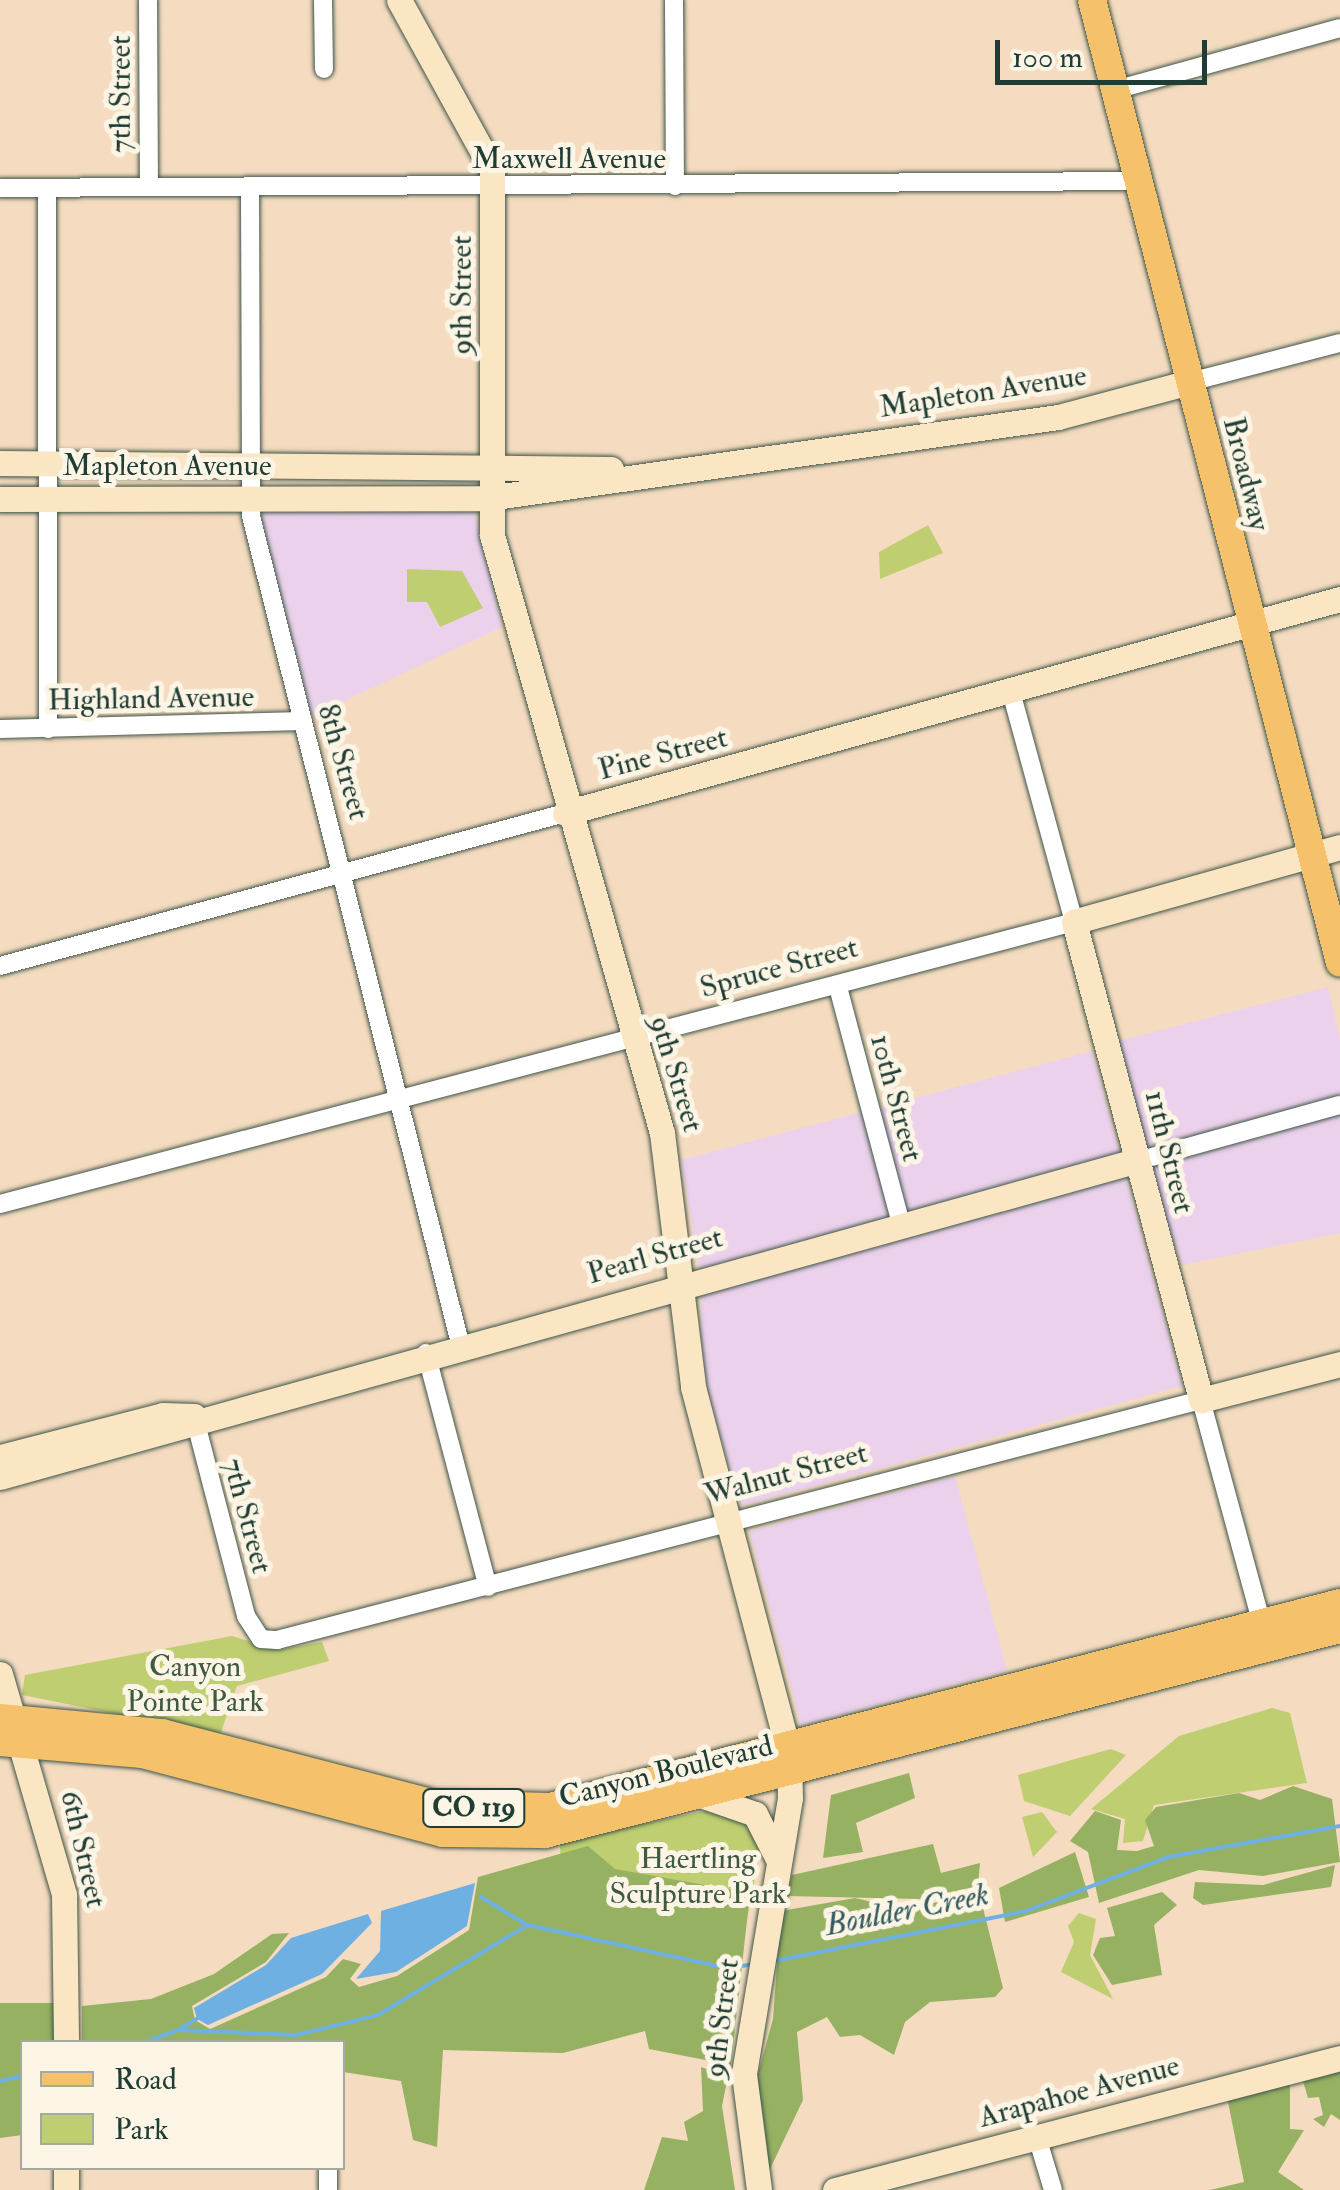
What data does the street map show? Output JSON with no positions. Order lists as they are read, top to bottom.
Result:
{
  "streets": {
    "main road": ["Broadway", "Canyon Boulevard", "CO 119"],
    "street": [
      "7th Street",
      "Maxwell Avenue",
      "9th Street",
      "Mapleton Avenue",
      "Highland Avenue",
      "Pine Street",
      "8th Street",
      "Spruce Street",
      "10th Street",
      "11th Street",
      "Pearl Street",
      "Walnut Street",
      "6th Street",
      "Arapahoe Avenue"
    ]
  },
  "crossings": [
    ["7th Street", "Maxwell Avenue"],
    ["7th Street", "Pearl Street"],
    ["7th Street", "Walnut Street"],
    ["Maxwell Avenue", "9th Street"],
    ["Maxwell Avenue", "Broadway"],
    ["Maxwell Avenue", "8th Street"],
    ["9th Street", "Mapleton Avenue"],
    ["9th Street", "Pine Street"],
    ["9th Street", "Spruce Street"],
    ["9th Street", "Pearl Street"],
    ["9th Street", "Walnut Street"],
    ["9th Street", "Canyon Boulevard"],
    ["Mapleton Avenue", "Broadway"],
    ["Mapleton Avenue", "8th Street"],
    ["Broadway", "Pine Street"],
    ["Broadway", "Spruce Street"],
    ["Highland Avenue", "8th Street"],
    ["Pine Street", "8th Street"],
    ["Pine Street", "11th Street"],
    ["8th Street", "Spruce Street"],
    ["8th Street", "Pearl Street"],
    ["Spruce Street", "10th Street"],
    ["Spruce Street", "11th Street"],
    ["10th Street", "Pearl Street"],
    ["11th Street", "Pearl Street"],
    ["11th Street", "Walnut Street"],
    ["11th Street", "Canyon Boulevard"],
    ["Canyon Boulevard", "6th Street"]
  ],
  "water": ["Boulder Creek"],
  "parks": ["Canyon Pointe Park", "Haertling Sculpture Park"],
  "legend": ["Road", "Park"],
  "scale_bar": "100 m"
}
